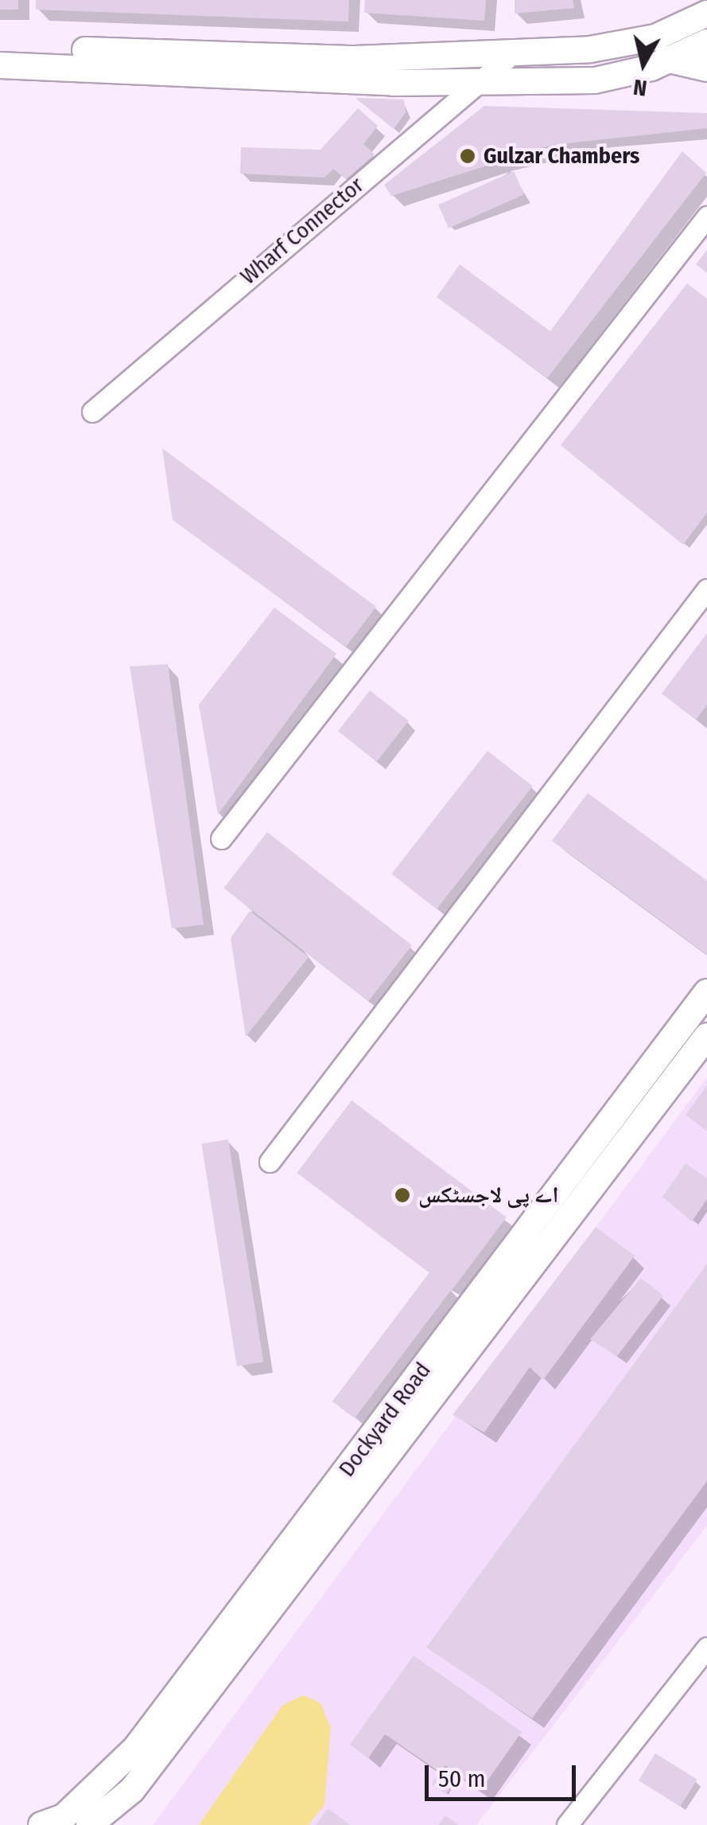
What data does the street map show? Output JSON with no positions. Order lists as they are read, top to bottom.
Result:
{
  "streets": {
    "street": ["Wharf Connector", "Dockyard Road"]
  },
  "places": ["Gulzar Chambers", "اے پی لاجسٹکس"],
  "scale_bar": "50 m",
  "north": "bottom"
}
